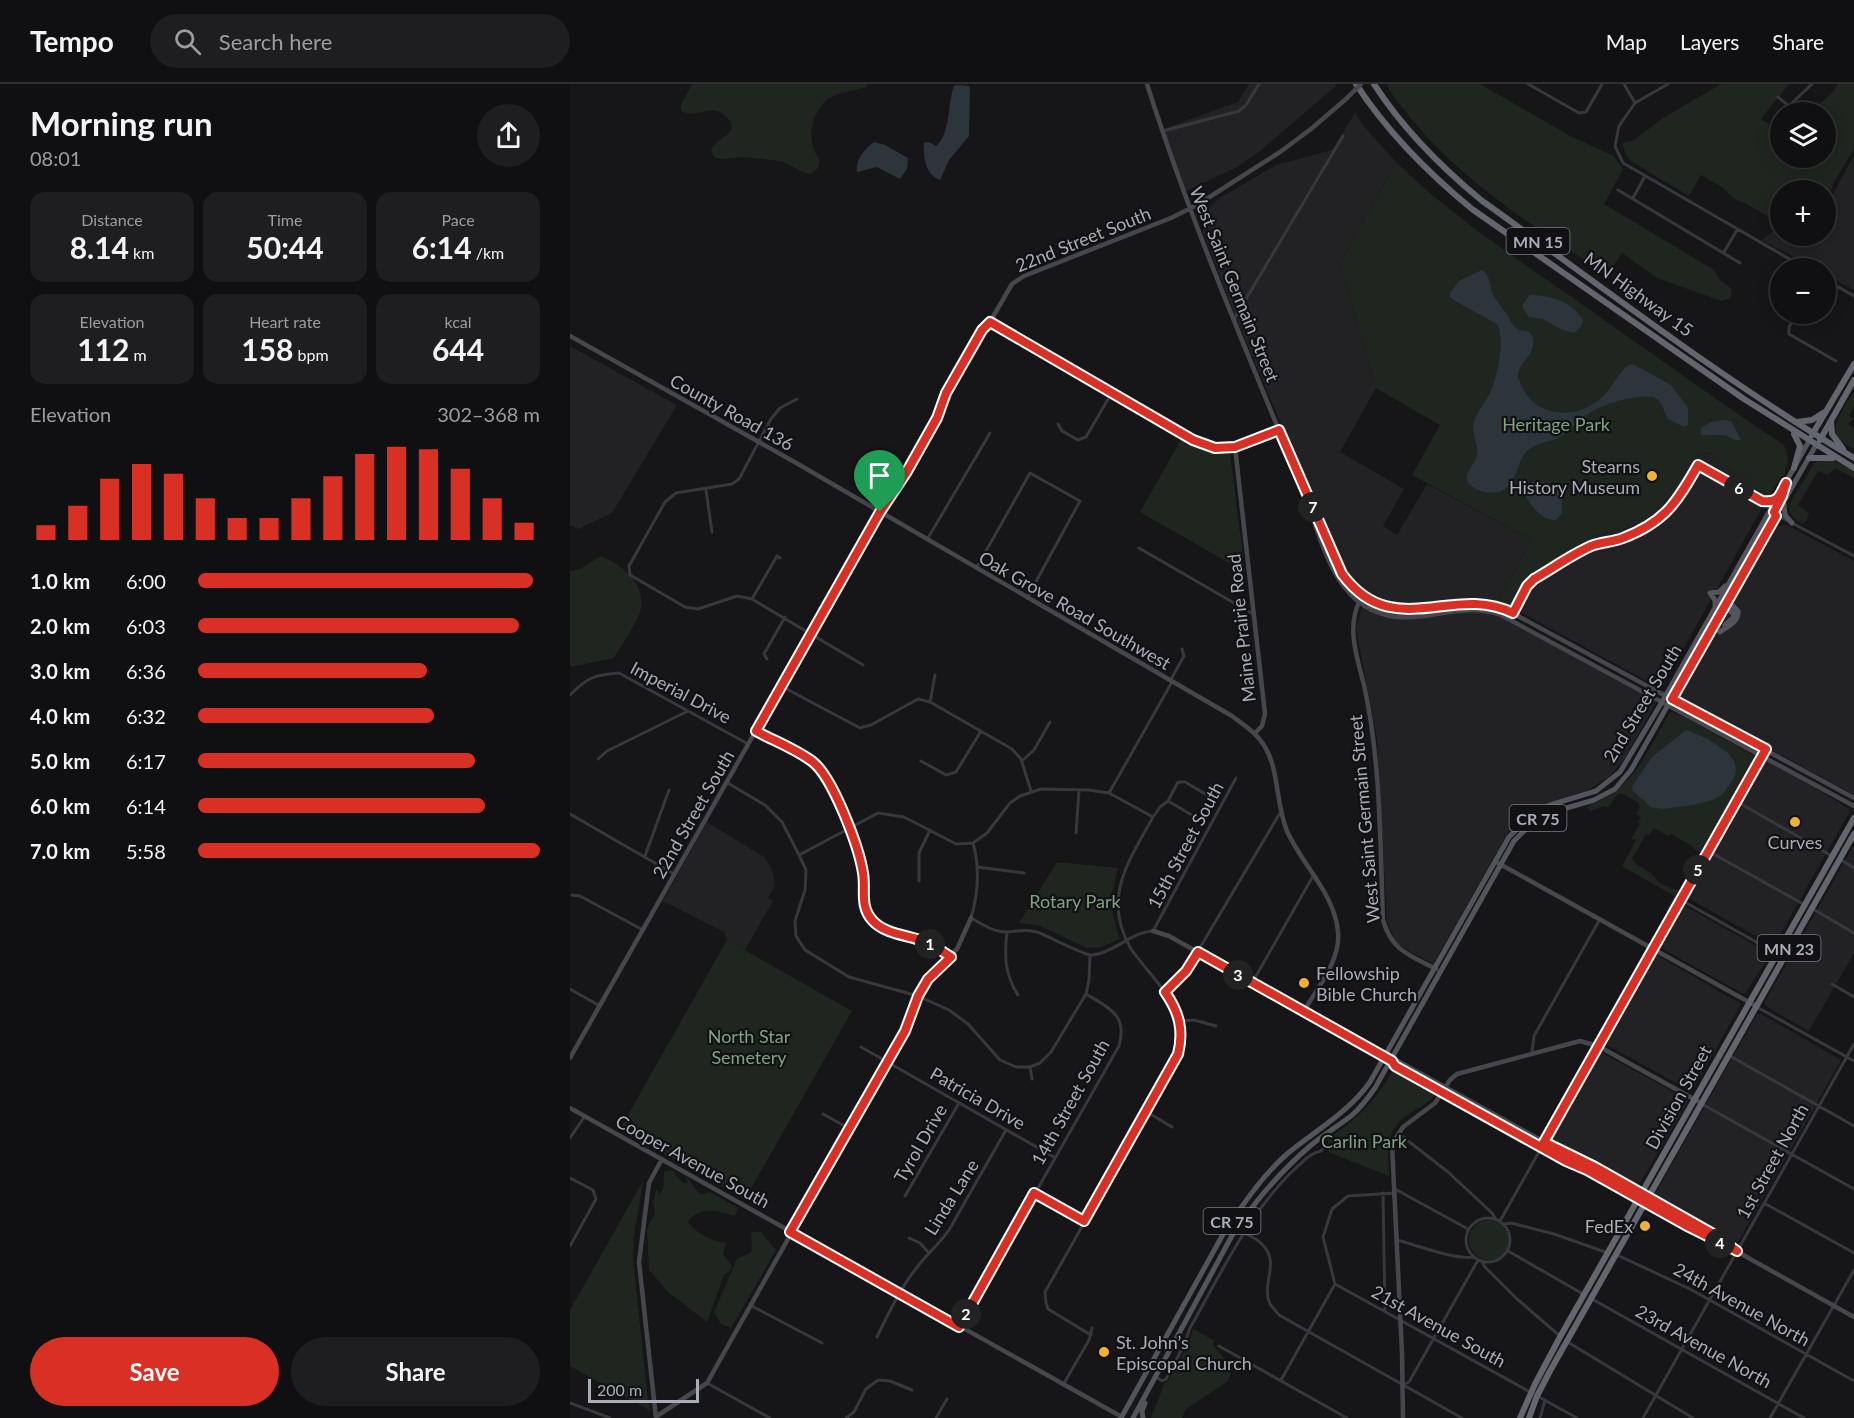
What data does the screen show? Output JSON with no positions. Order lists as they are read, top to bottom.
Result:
{
  "streets": {
    "highway": [
      "MN 15",
      "MN Highway 15",
      "2nd Street South",
      "CR 75",
      "MN 23",
      "Division Street"
    ],
    "street": [
      "22nd Street South",
      "West Saint Germain Street",
      "County Road 136",
      "Oak Grove Road Southwest",
      "Maine Prairie Road",
      "Imperial Drive",
      "15th Street South",
      "Patricia Drive",
      "14th Street South",
      "Tyrol Drive",
      "Cooper Avenue South",
      "1st Street North",
      "Linda Lane",
      "24th Avenue North",
      "21st Avenue South",
      "23rd Avenue North"
    ]
  },
  "crossings": [
    ["22nd Street South", "West Saint Germain Street"],
    ["22nd Street South", "County Road 136"],
    ["22nd Street South", "Oak Grove Road Southwest"],
    ["22nd Street South", "Imperial Drive"],
    ["MN 15", "MN Highway 15"],
    ["MN 15", "2nd Street South"],
    ["West Saint Germain Street", "2nd Street South"],
    ["MN Highway 15", "2nd Street South"],
    ["County Road 136", "Oak Grove Road Southwest"],
    ["Oak Grove Road Southwest", "Maine Prairie Road"],
    ["2nd Street South", "CR 75"],
    ["CR 75", "Cooper Avenue South"],
    ["MN 23", "Division Street"],
    ["MN 23", "21st Avenue South"],
    ["Division Street", "24th Avenue North"],
    ["Division Street", "21st Avenue South"],
    ["Division Street", "23rd Avenue North"],
    ["Patricia Drive", "14th Street South"],
    ["Patricia Drive", "Tyrol Drive"],
    ["Patricia Drive", "Linda Lane"],
    ["14th Street South", "Cooper Avenue South"],
    ["Cooper Avenue South", "Linda Lane"],
    ["1st Street North", "24th Avenue North"],
    ["1st Street North", "23rd Avenue North"]
  ],
  "parks": [
    "Heritage Park",
    "Rotary Park",
    "North Star Semetery",
    "Carlin Park"
  ],
  "places": [
    "Stearns History Museum",
    "Curves",
    "Fellowship Bible Church",
    "FedEx",
    "St. John’s Episcopal Church"
  ],
  "scale_bar": "200 m",
  "page": {
    "header": "Tempo",
    "search": "Search here",
    "nav": ["Map", "Layers", "Share"],
    "heading": ["Morning run", "08:01"],
    "map_buttons": ["+", "−"],
    "stats": [
      ["Distance", "8.14 km"],
      ["Time", "50:44"],
      ["Pace", "6:14 /km"],
      ["Elevation", "112 m"],
      ["Heart rate", "158 bpm"],
      ["kcal", "644"]
    ],
    "chart": ["Elevation", "302–368 m"],
    "pins": [
      "6",
      "7",
      "5",
      "1",
      "3",
      "4",
      "2"
    ],
    "list": [
      {
        "name": "1.0 km",
        "note": "6:00"
      },
      {
        "name": "2.0 km",
        "note": "6:03"
      },
      {
        "name": "3.0 km",
        "note": "6:36"
      },
      {
        "name": "4.0 km",
        "note": "6:32"
      },
      {
        "name": "5.0 km",
        "note": "6:17"
      },
      {
        "name": "6.0 km",
        "note": "6:14"
      },
      {
        "name": "7.0 km",
        "note": "5:58"
      }
    ],
    "buttons": ["Save", "Share"],
    "scale": "200 m"
  }
}
